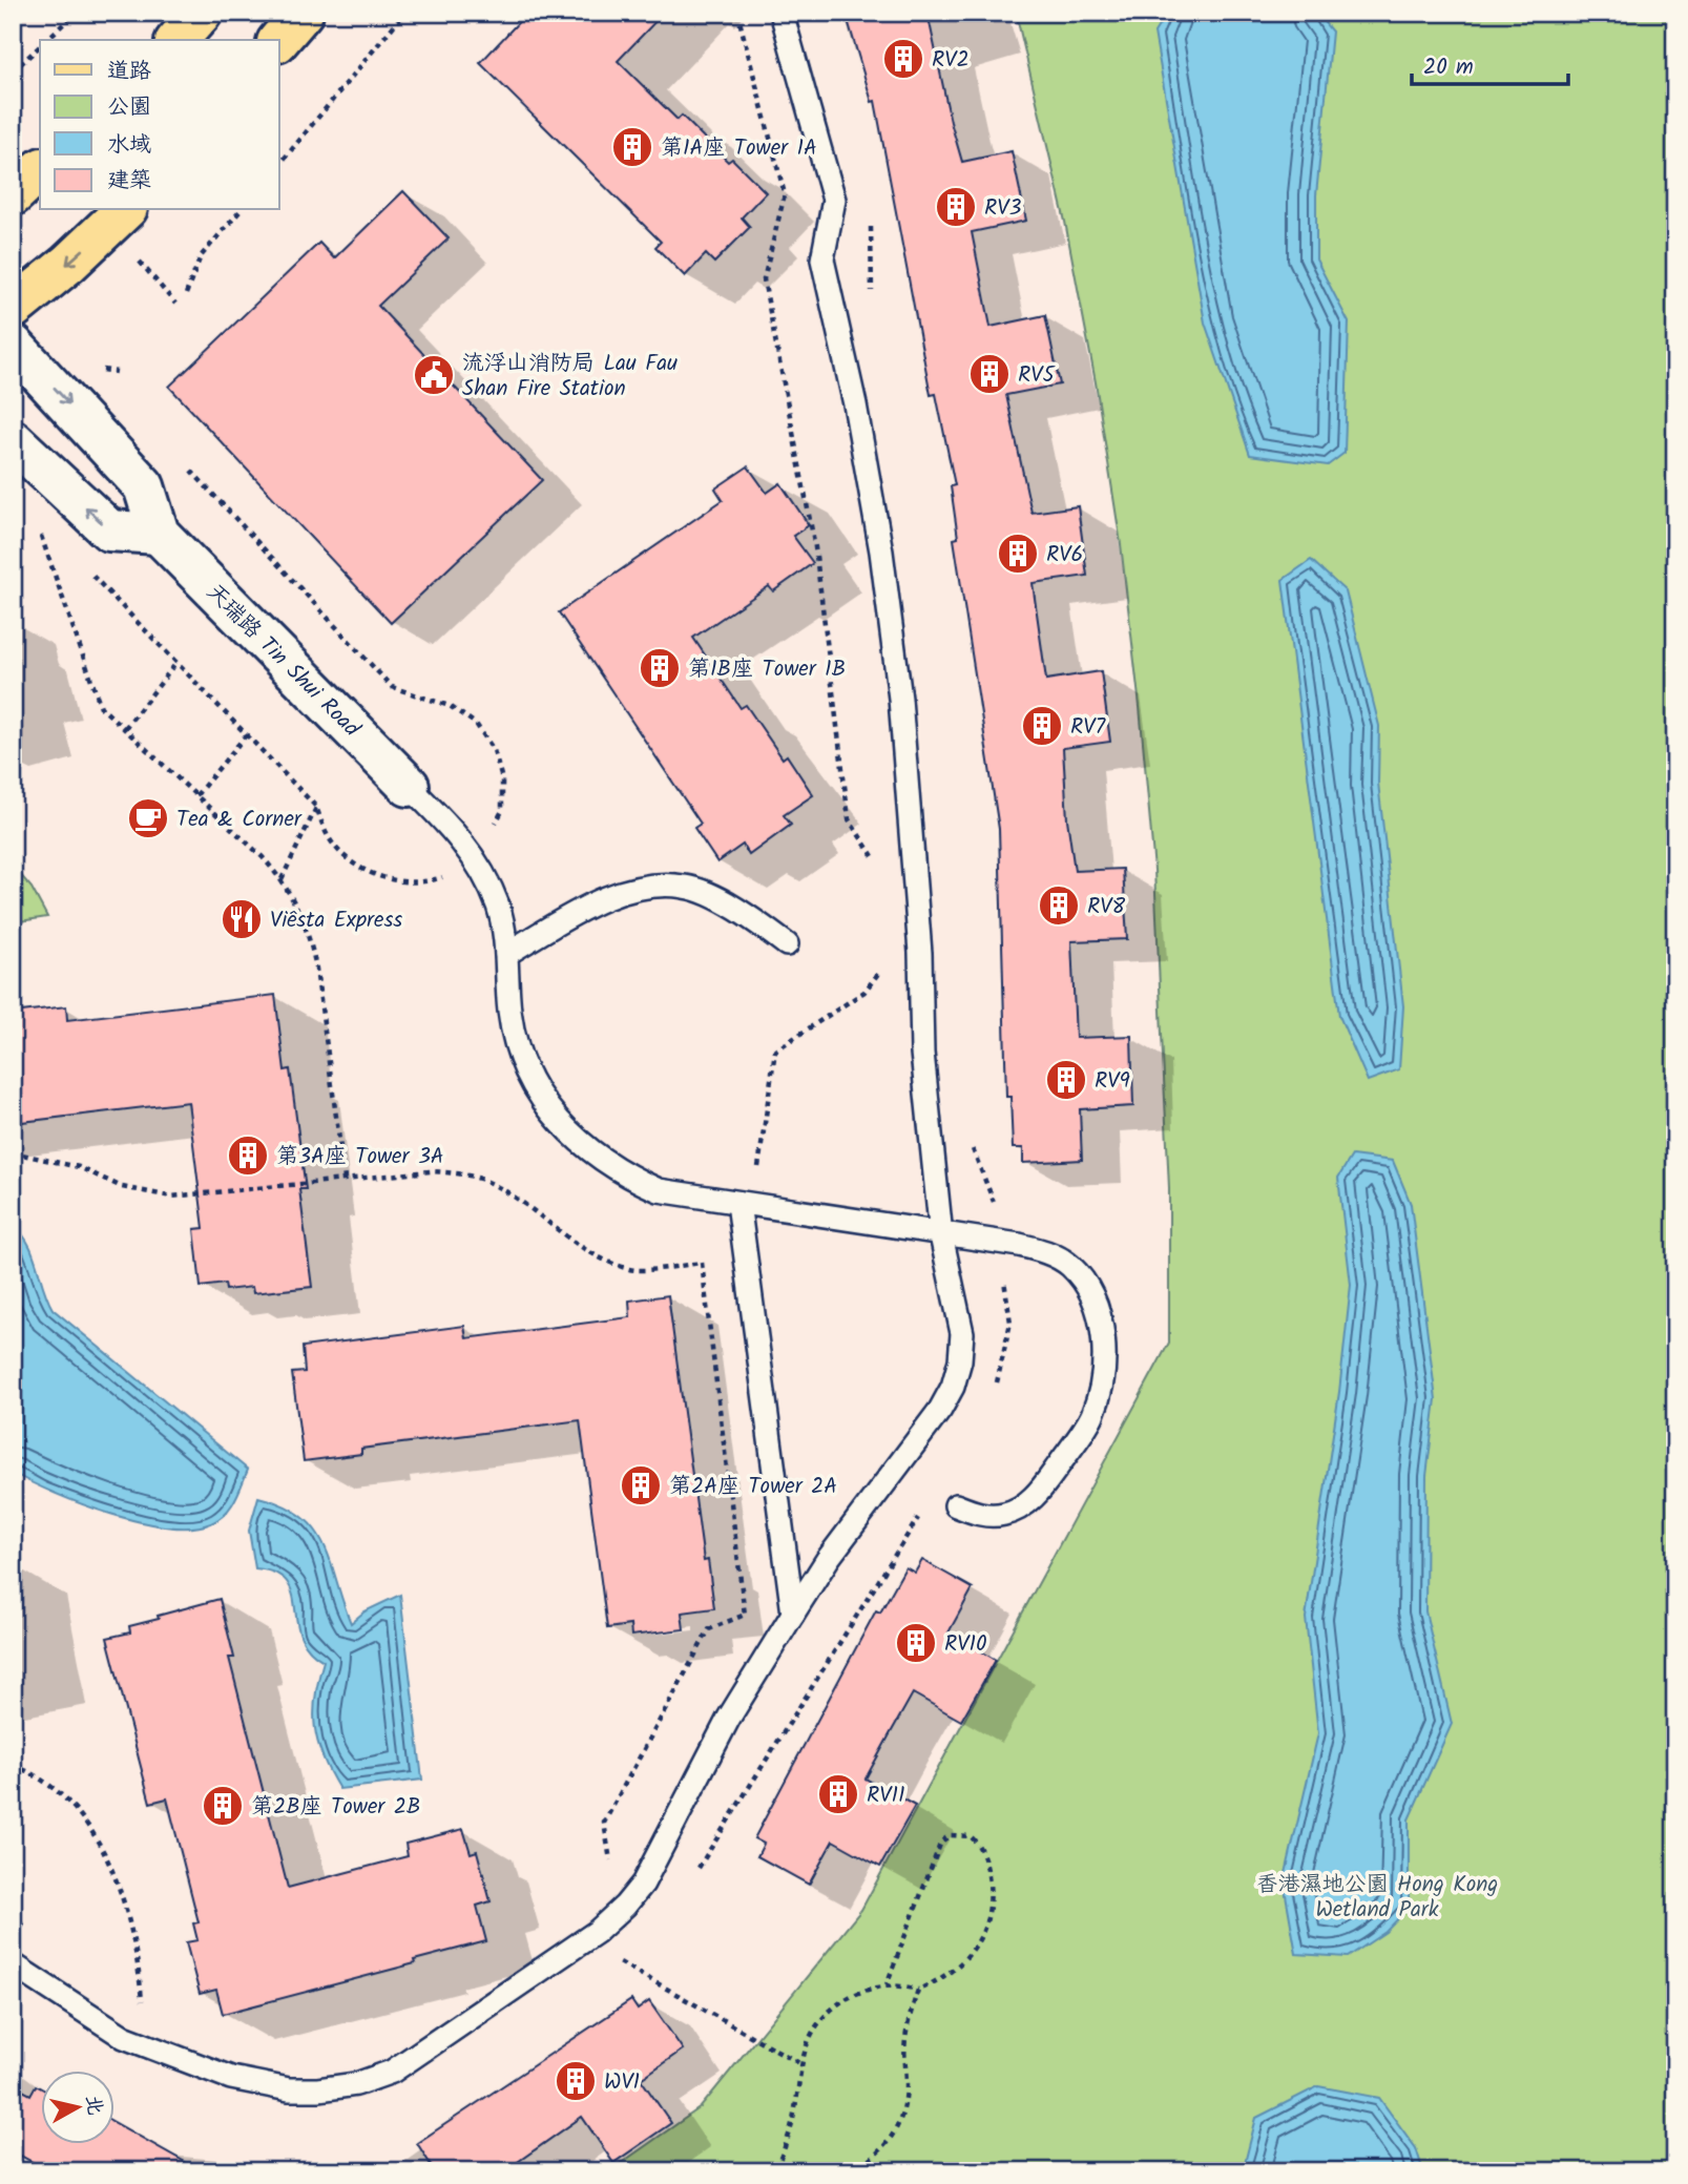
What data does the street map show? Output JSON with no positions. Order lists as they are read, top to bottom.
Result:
{
  "streets": {
    "street": ["天瑞路 Tin Shui Road"]
  },
  "one_way": ["天瑞路 Tin Shui Road"],
  "parks": ["香港濕地公園 Hong Kong Wetland Park"],
  "places": {
    "building": [
      "RV2",
      "第1A座 Tower 1A",
      "RV3",
      "RV5",
      "RV6",
      "第1B座 Tower 1B",
      "RV7",
      "RV8",
      "RV9",
      "第3A座 Tower 3A",
      "第2A座 Tower 2A",
      "RV10",
      "RV11",
      "第2B座 Tower 2B",
      "WV1"
    ],
    "public building": ["流浮山消防局 Lau Fau Shan Fire Station"],
    "cafe": ["Tea & Corner"],
    "restaurant": ["Viêsta Express"]
  },
  "legend": [
    "道路",
    "公園",
    "水域",
    "建築"
  ],
  "scale_bar": "20 m",
  "north": "right"
}
